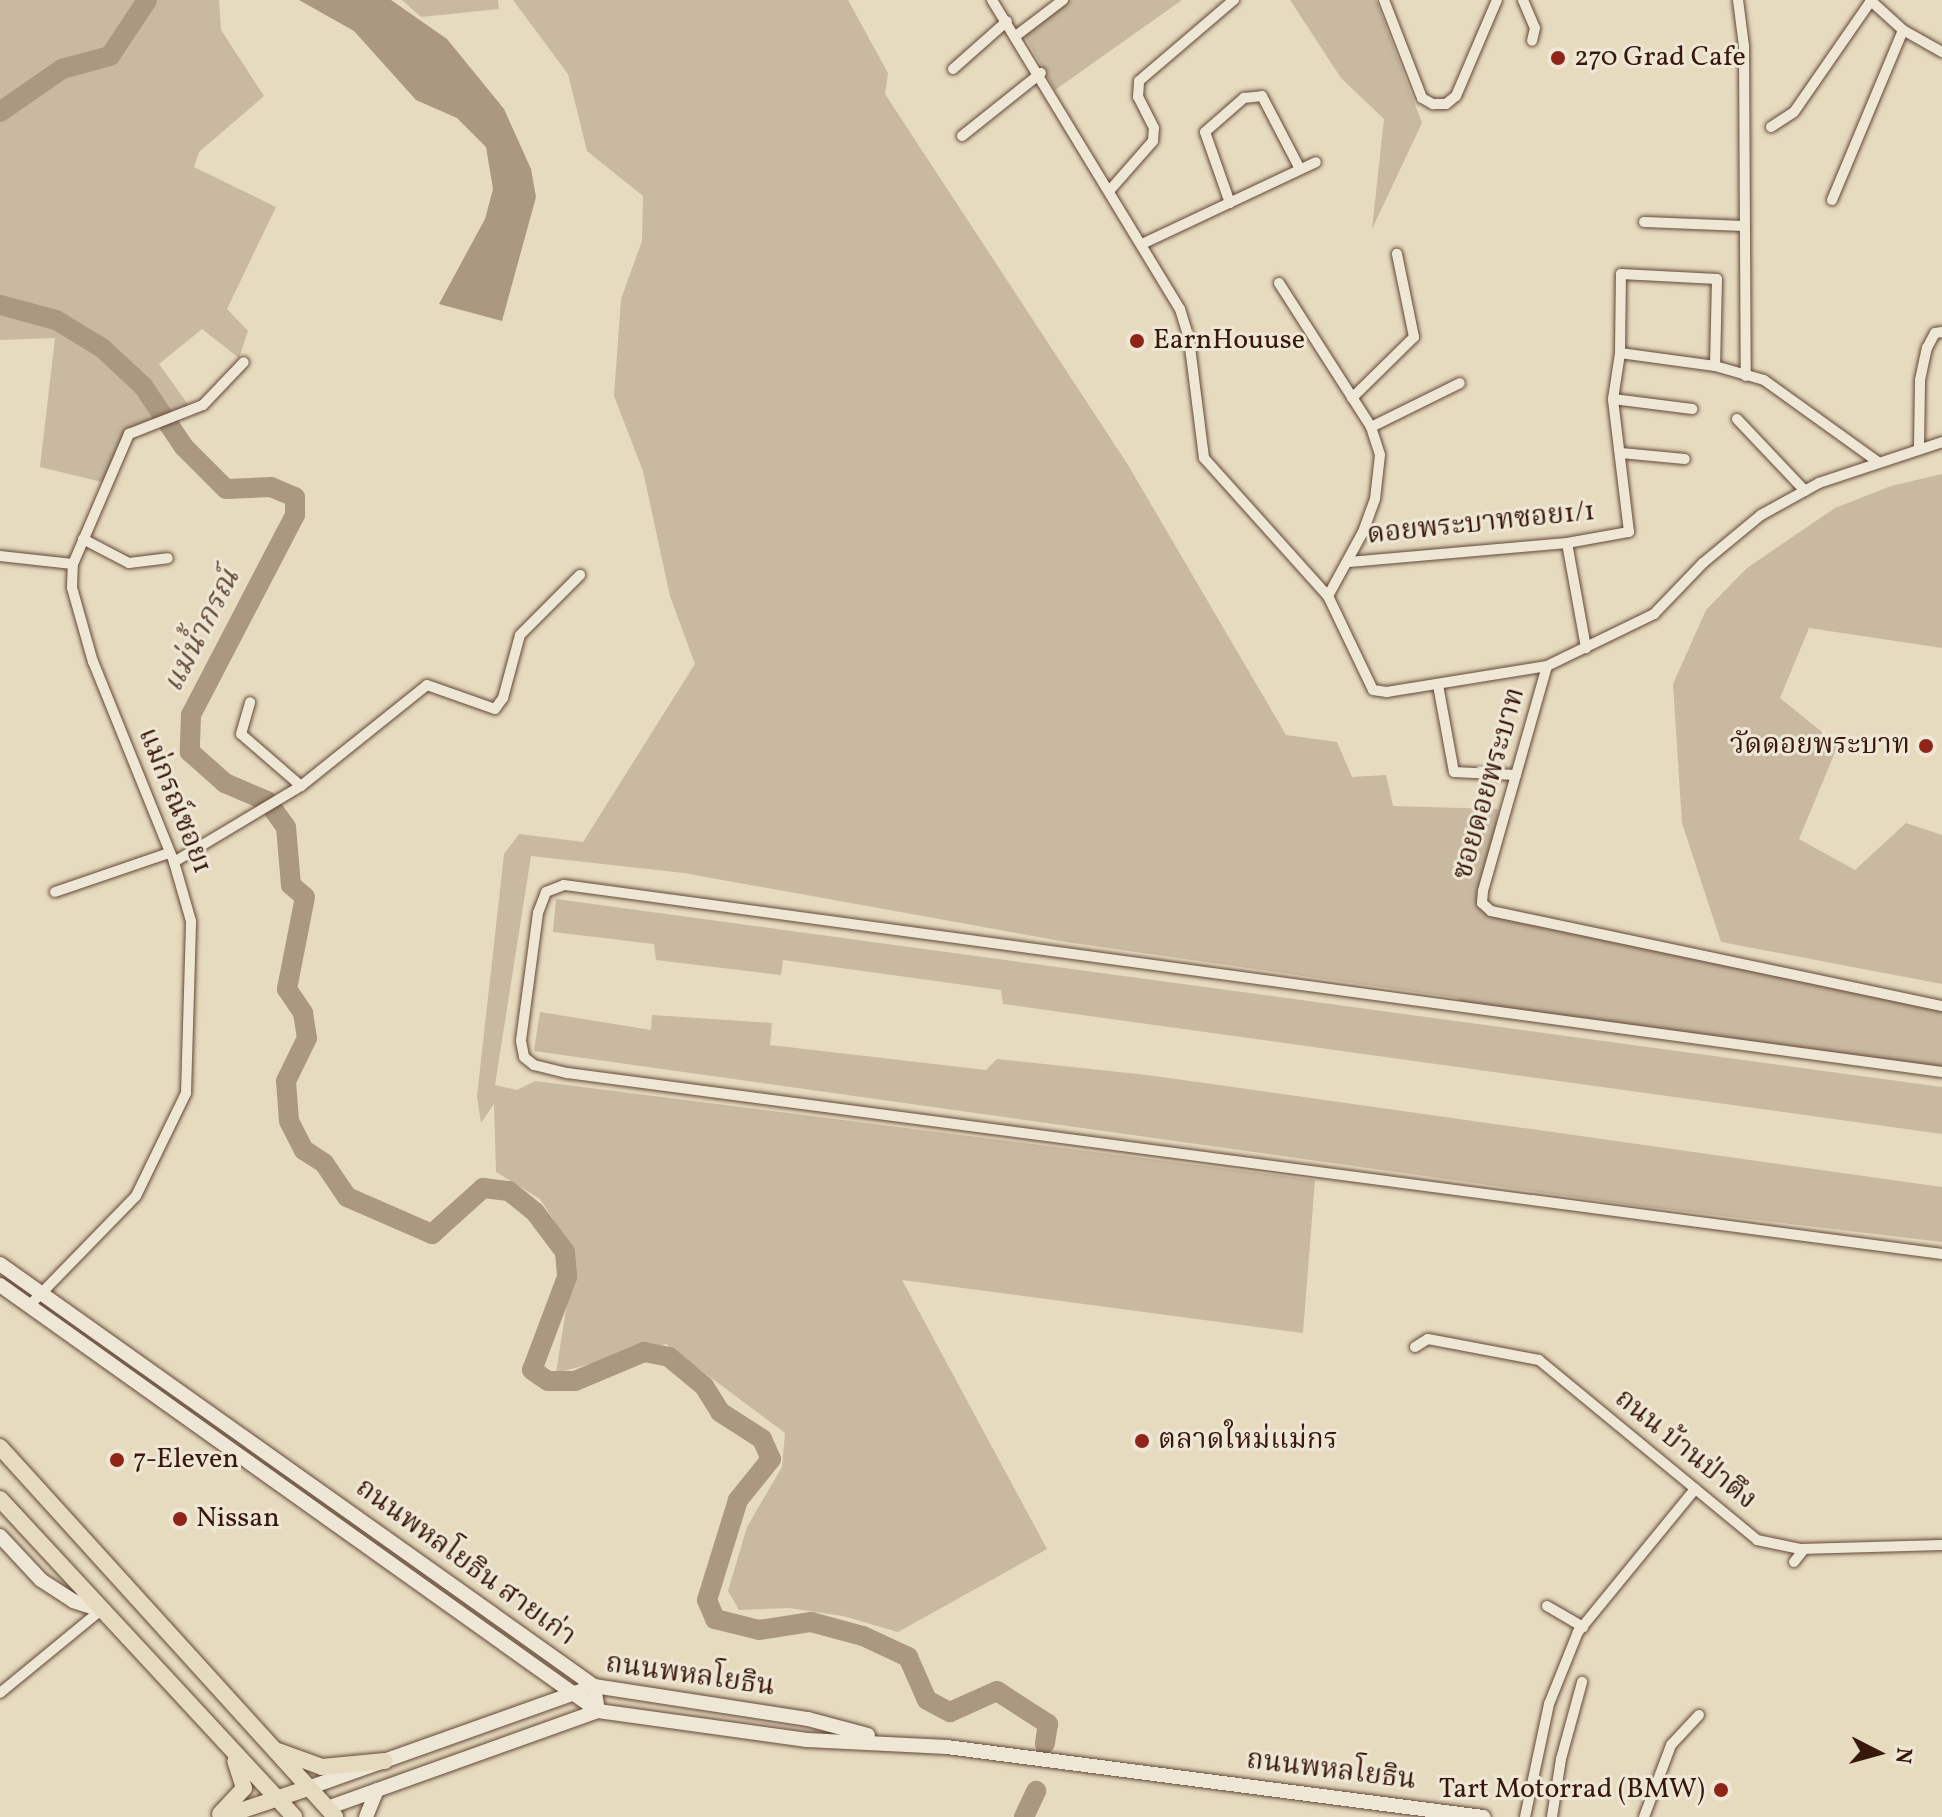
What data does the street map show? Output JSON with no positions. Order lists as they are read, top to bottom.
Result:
{
  "streets": {
    "main road": ["ถนนพหลโยธิน สายเก่า", "ถนนพหลโยธิน"],
    "street": [
      "ดอยพระบาทซอย1/1",
      "ซอยดอยพระบาท",
      "แม่กรณ์ซอย1",
      "ถนน บ้านป่าตึง"
    ]
  },
  "crossings": [
    ["แม่กรณ์ซอย1", "ถนนพหลโยธิน สายเก่า"],
    ["ถนนพหลโยธิน สายเก่า", "ถนนพหลโยธิน"]
  ],
  "water": ["แม่น้ำกรณ์"],
  "places": [
    "270 Grad Cafe",
    "EarnHouuse",
    "วัดดอยพระบาท",
    "ตลาดใหม่แม่กร",
    "7-Eleven",
    "Nissan",
    "Tart Motorrad (BMW)"
  ],
  "north": "right"
}
